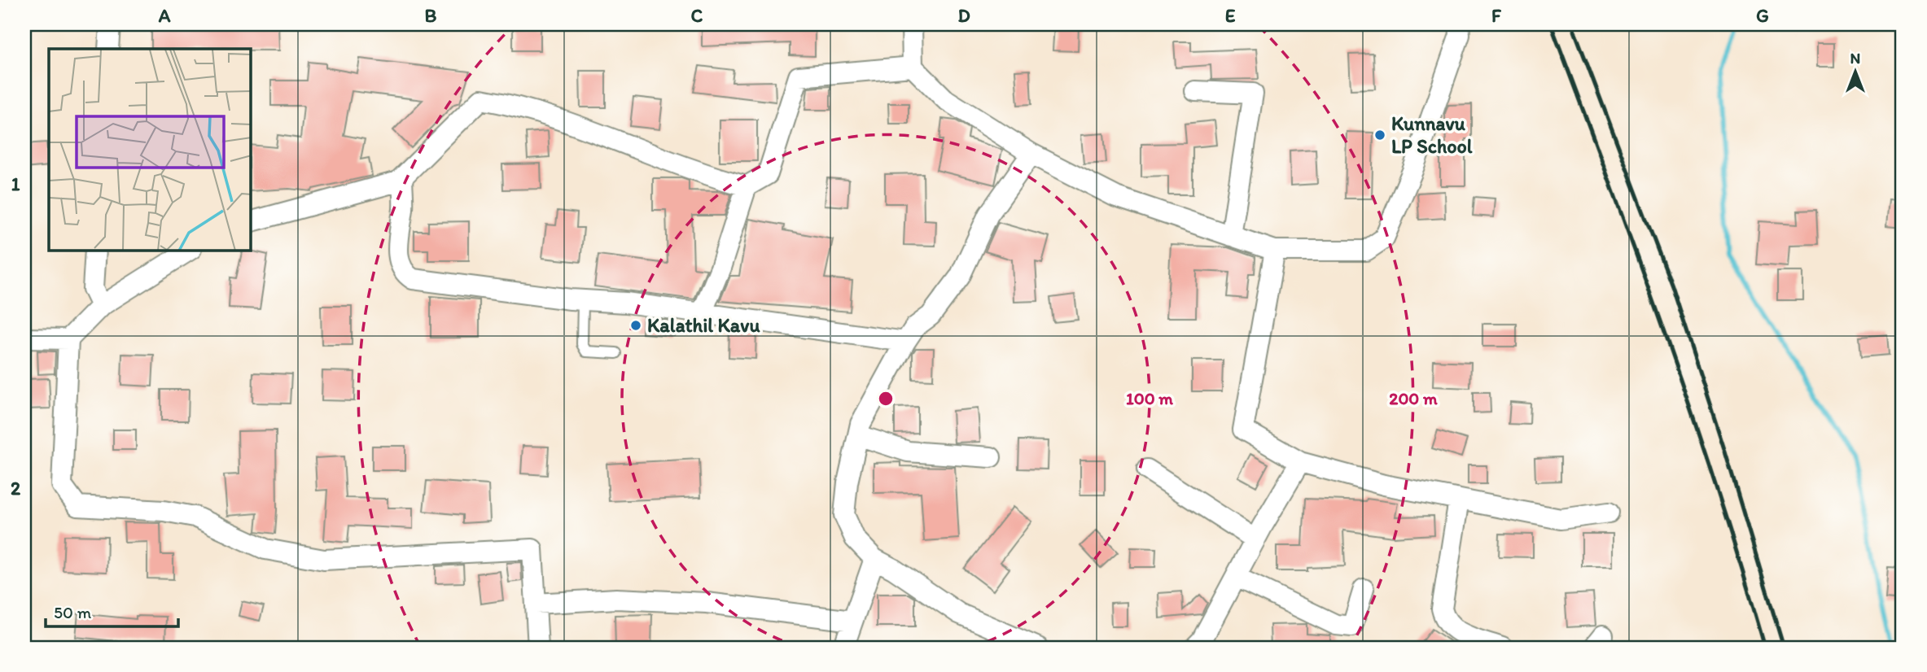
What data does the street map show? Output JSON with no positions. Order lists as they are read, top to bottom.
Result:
{
  "places": ["Kunnavu LP School", "Kalathil Kavu"],
  "scale_bar": "50 m",
  "north": "top",
  "grid": {
    "columns": [
      "A",
      "B",
      "C",
      "D",
      "E",
      "F",
      "G"
    ],
    "rows": ["1", "2"]
  },
  "rings": ["100 m", "200 m"]
}
